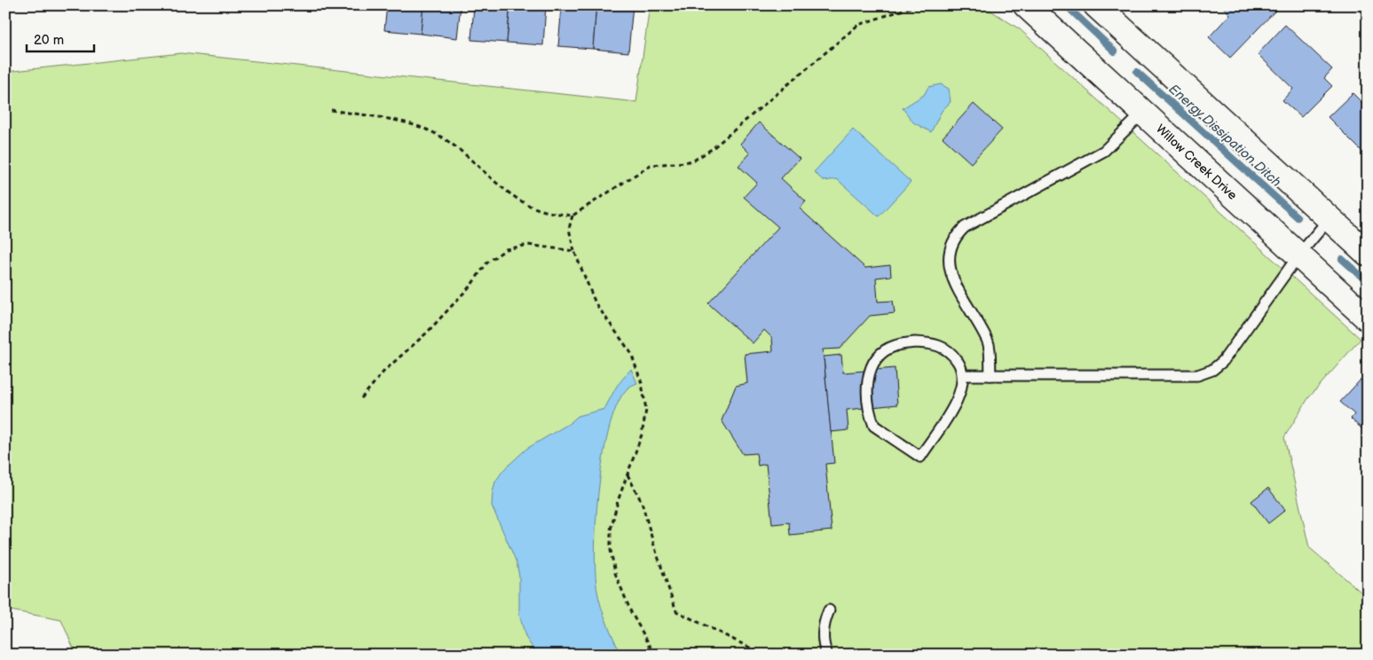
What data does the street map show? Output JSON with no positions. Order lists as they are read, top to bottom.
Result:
{
  "streets": {
    "street": ["Willow Creek Drive"]
  },
  "water": ["Energy Dissipation Ditch"],
  "scale_bar": "20 m"
}
